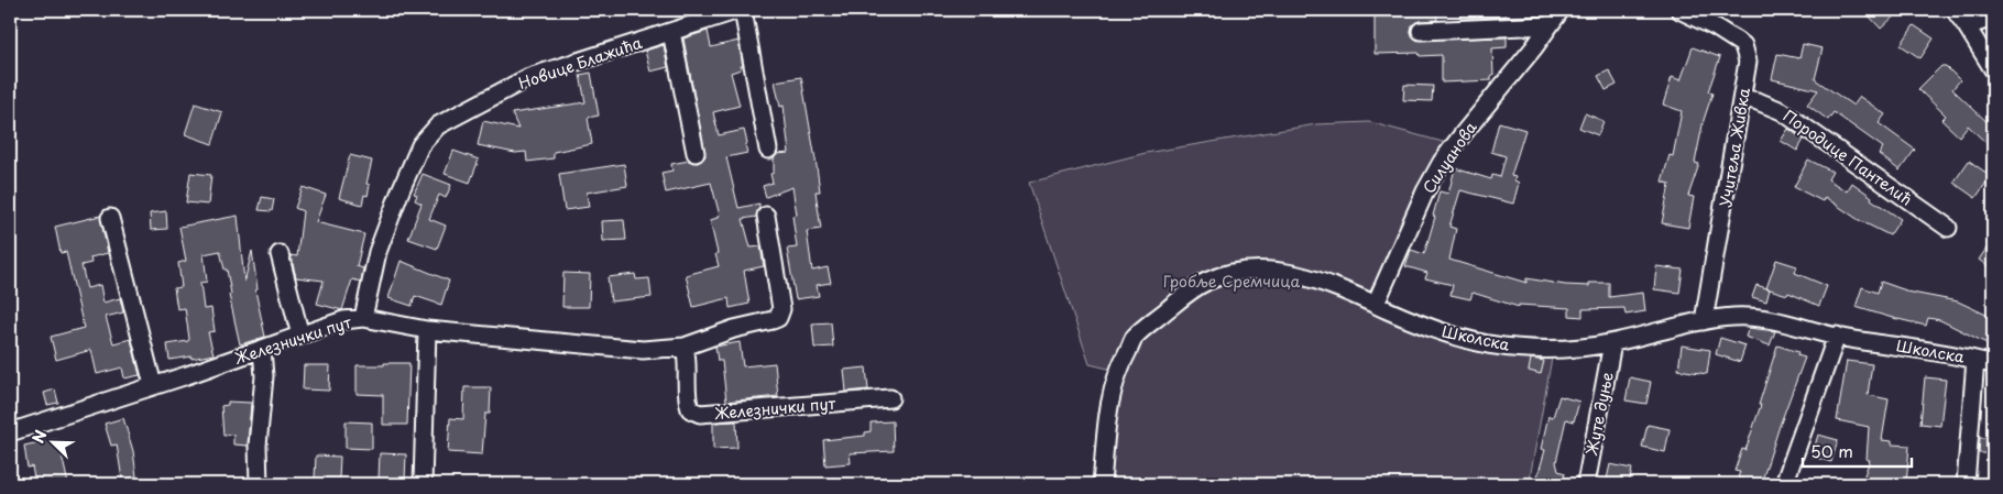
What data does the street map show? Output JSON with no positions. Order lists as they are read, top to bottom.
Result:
{
  "streets": {
    "street": [
      "Новице Блажића",
      "Учитеља Живка",
      "Силуанова",
      "Породице Пантелић",
      "Школска",
      "Железнички пут",
      "Жуте дуње"
    ]
  },
  "crossings": [
    ["Новице Блажића", "Железнички пут"],
    ["Учитеља Живка", "Породице Пантелић"],
    ["Учитеља Живка", "Школска"],
    ["Силуанова", "Школска"],
    ["Школска", "Жуте дуње"]
  ],
  "parks": ["Гробље Сремчица"],
  "scale_bar": "50 m",
  "north": "top left"
}
